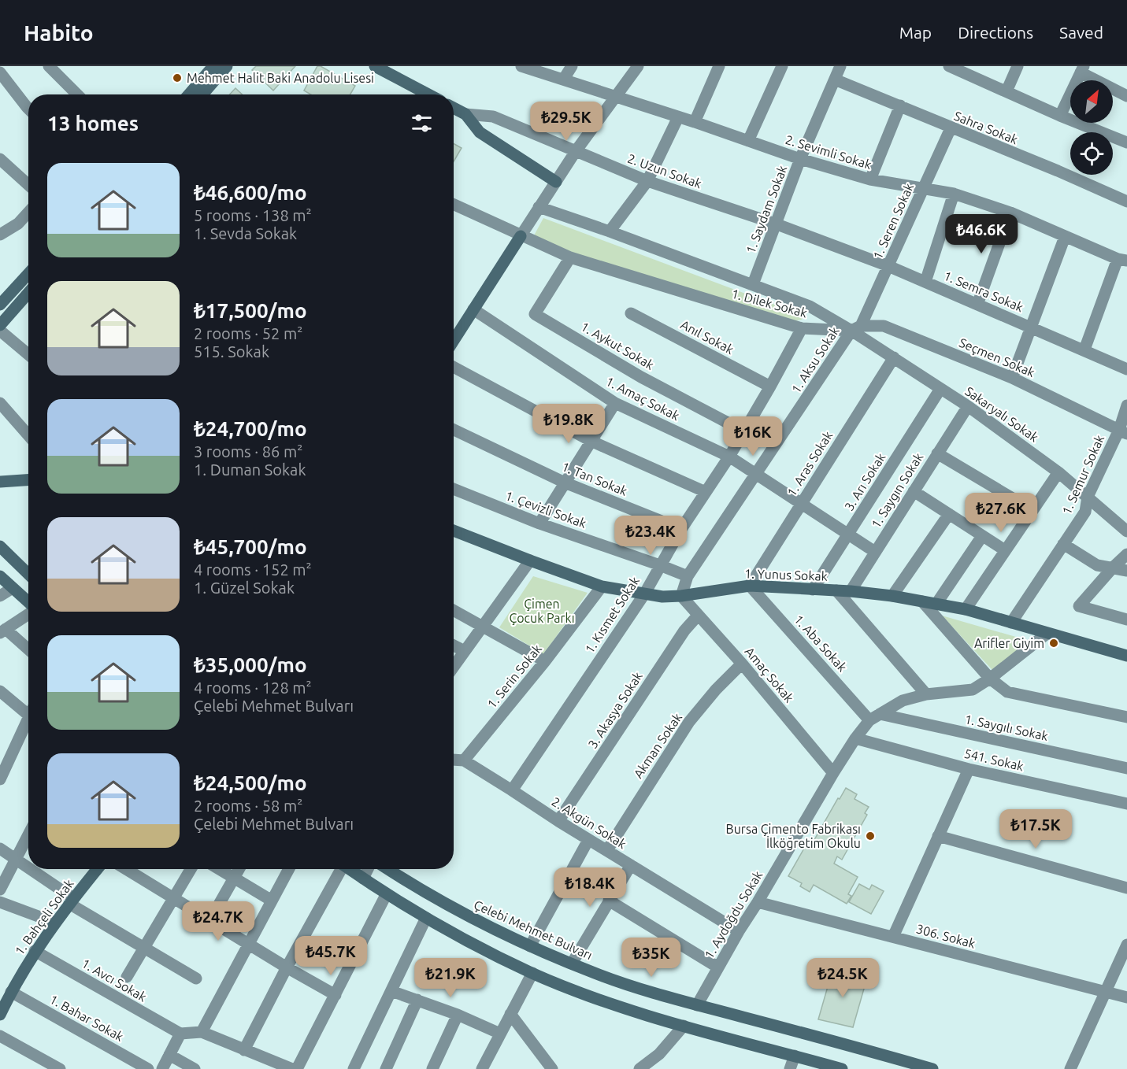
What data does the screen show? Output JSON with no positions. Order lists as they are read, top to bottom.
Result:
{
  "streets": {
    "street": [
      "Sahra Sokak",
      "2. Sevimli Sokak",
      "2. Uzun Sokak",
      "1. Saydam Sokak",
      "1. Seren Sokak",
      "1. Semra Sokak",
      "1. Dilek Sokak",
      "Anıl Sokak",
      "1. Aykut Sokak",
      "Seçmen Sokak",
      "1. Aksu Sokak",
      "1. Amaç Sokak",
      "Sakaryalı Sokak",
      "1. Aras Sokak",
      "1. Semur Sokak",
      "1. Tan Sokak",
      "3. Arı Sokak",
      "1. Saygın Sokak",
      "1. Çevizli Sokak",
      "1. Yunus Sokak",
      "1. Kısmet Sokak",
      "1. Aba Sokak",
      "Amaç Sokak",
      "1. Serin Sokak",
      "3. Akasya Sokak",
      "1. Saygılı Sokak",
      "Akman Sokak",
      "541. Sokak",
      "2. Akgün Sokak",
      "1. Aydoğdu Sokak",
      "1. Bahçeli Sokak",
      "Çelebi Mehmet Bulvarı",
      "306. Sokak",
      "1. Avcı Sokak",
      "1. Bahar Sokak"
    ]
  },
  "crossings": [
    ["Sahra Sokak", "1. Saydam Sokak"],
    ["Sahra Sokak", "1. Seren Sokak"],
    ["2. Sevimli Sokak", "1. Saydam Sokak"],
    ["2. Sevimli Sokak", "1. Seren Sokak"],
    ["2. Uzun Sokak", "1. Saydam Sokak"],
    ["2. Uzun Sokak", "1. Semra Sokak"],
    ["1. Saydam Sokak", "1. Semra Sokak"],
    ["1. Saydam Sokak", "1. Dilek Sokak"],
    ["1. Seren Sokak", "1. Semra Sokak"],
    ["1. Seren Sokak", "1. Dilek Sokak"],
    ["1. Seren Sokak", "Seçmen Sokak"],
    ["1. Seren Sokak", "1. Aksu Sokak"],
    ["1. Seren Sokak", "Sakaryalı Sokak"],
    ["1. Dilek Sokak", "1. Aykut Sokak"],
    ["1. Dilek Sokak", "Seçmen Sokak"],
    ["1. Dilek Sokak", "1. Aksu Sokak"],
    ["1. Dilek Sokak", "Sakaryalı Sokak"],
    ["1. Dilek Sokak", "1. Kısmet Sokak"],
    ["Anıl Sokak", "1. Kısmet Sokak"],
    ["1. Aykut Sokak", "1. Kısmet Sokak"],
    ["Seçmen Sokak", "1. Aksu Sokak"],
    ["Seçmen Sokak", "Sakaryalı Sokak"],
    ["Seçmen Sokak", "1. Semur Sokak"],
    ["1. Aksu Sokak", "1. Amaç Sokak"],
    ["1. Aksu Sokak", "Sakaryalı Sokak"],
    ["1. Aksu Sokak", "1. Çevizli Sokak"],
    ["1. Aksu Sokak", "1. Yunus Sokak"],
    ["1. Aksu Sokak", "Amaç Sokak"],
    ["1. Amaç Sokak", "1. Aras Sokak"],
    ["1. Amaç Sokak", "3. Arı Sokak"],
    ["1. Amaç Sokak", "1. Saygın Sokak"],
    ["1. Amaç Sokak", "1. Kısmet Sokak"],
    ["Sakaryalı Sokak", "1. Aras Sokak"],
    ["Sakaryalı Sokak", "1. Semur Sokak"],
    ["Sakaryalı Sokak", "3. Arı Sokak"],
    ["Sakaryalı Sokak", "1. Saygın Sokak"],
    ["1. Aras Sokak", "1. Yunus Sokak"],
    ["1. Aras Sokak", "1. Aba Sokak"],
    ["1. Semur Sokak", "1. Yunus Sokak"],
    ["1. Tan Sokak", "1. Kısmet Sokak"],
    ["3. Arı Sokak", "1. Yunus Sokak"],
    ["1. Saygın Sokak", "1. Yunus Sokak"],
    ["1. Çevizli Sokak", "1. Kısmet Sokak"],
    ["1. Yunus Sokak", "1. Kısmet Sokak"],
    ["1. Yunus Sokak", "1. Aba Sokak"],
    ["1. Yunus Sokak", "Amaç Sokak"],
    ["1. Yunus Sokak", "1. Serin Sokak"],
    ["1. Kısmet Sokak", "2. Akgün Sokak"],
    ["1. Aba Sokak", "1. Saygılı Sokak"],
    ["1. Aba Sokak", "1. Aydoğdu Sokak"],
    ["Amaç Sokak", "3. Akasya Sokak"],
    ["Amaç Sokak", "Akman Sokak"],
    ["Amaç Sokak", "1. Aydoğdu Sokak"],
    ["3. Akasya Sokak", "2. Akgün Sokak"],
    ["1. Saygılı Sokak", "1. Aydoğdu Sokak"],
    ["Akman Sokak", "2. Akgün Sokak"],
    ["541. Sokak", "1. Aydoğdu Sokak"],
    ["2. Akgün Sokak", "1. Aydoğdu Sokak"],
    ["1. Aydoğdu Sokak", "Çelebi Mehmet Bulvarı"],
    ["1. Aydoğdu Sokak", "306. Sokak"],
    ["1. Bahçeli Sokak", "1. Avcı Sokak"],
    ["1. Bahçeli Sokak", "1. Bahar Sokak"]
  ],
  "parks": ["Çimen Çocuk Parkı"],
  "places": ["Mehmet Halit Baki Anadolu Lisesi", "Arifler Giyim", "Bursa Çimento Fabrikası İlköğretim Okulu"],
  "north": "top right",
  "page": {
    "header": "Habito",
    "nav": ["Map", "Directions", "Saved"],
    "heading": "13 homes",
    "price": [
      "₺29.5K",
      "₺46.6K",
      "₺19.8K",
      "₺16K",
      "₺27.6K",
      "₺23.4K",
      "₺17.5K",
      "₺18.4K",
      "₺24.7K",
      "₺45.7K",
      "₺35K",
      "₺21.9K",
      "₺24.5K"
    ],
    "list": [
      {
        "name": "₺46,600/mo",
        "note": "5 rooms · 138 m² · 1. Sevda Sokak"
      },
      {
        "name": "₺17,500/mo",
        "note": "2 rooms · 52 m² · 515. Sokak"
      },
      {
        "name": "₺24,700/mo",
        "note": "3 rooms · 86 m² · 1. Duman Sokak"
      },
      {
        "name": "₺45,700/mo",
        "note": "4 rooms · 152 m² · 1. Güzel Sokak"
      },
      {
        "name": "₺35,000/mo",
        "note": "4 rooms · 128 m² · Çelebi Mehmet Bulvarı"
      },
      {
        "name": "₺24,500/mo",
        "note": "2 rooms · 58 m² · Çelebi Mehmet Bulvarı"
      }
    ]
  }
}
